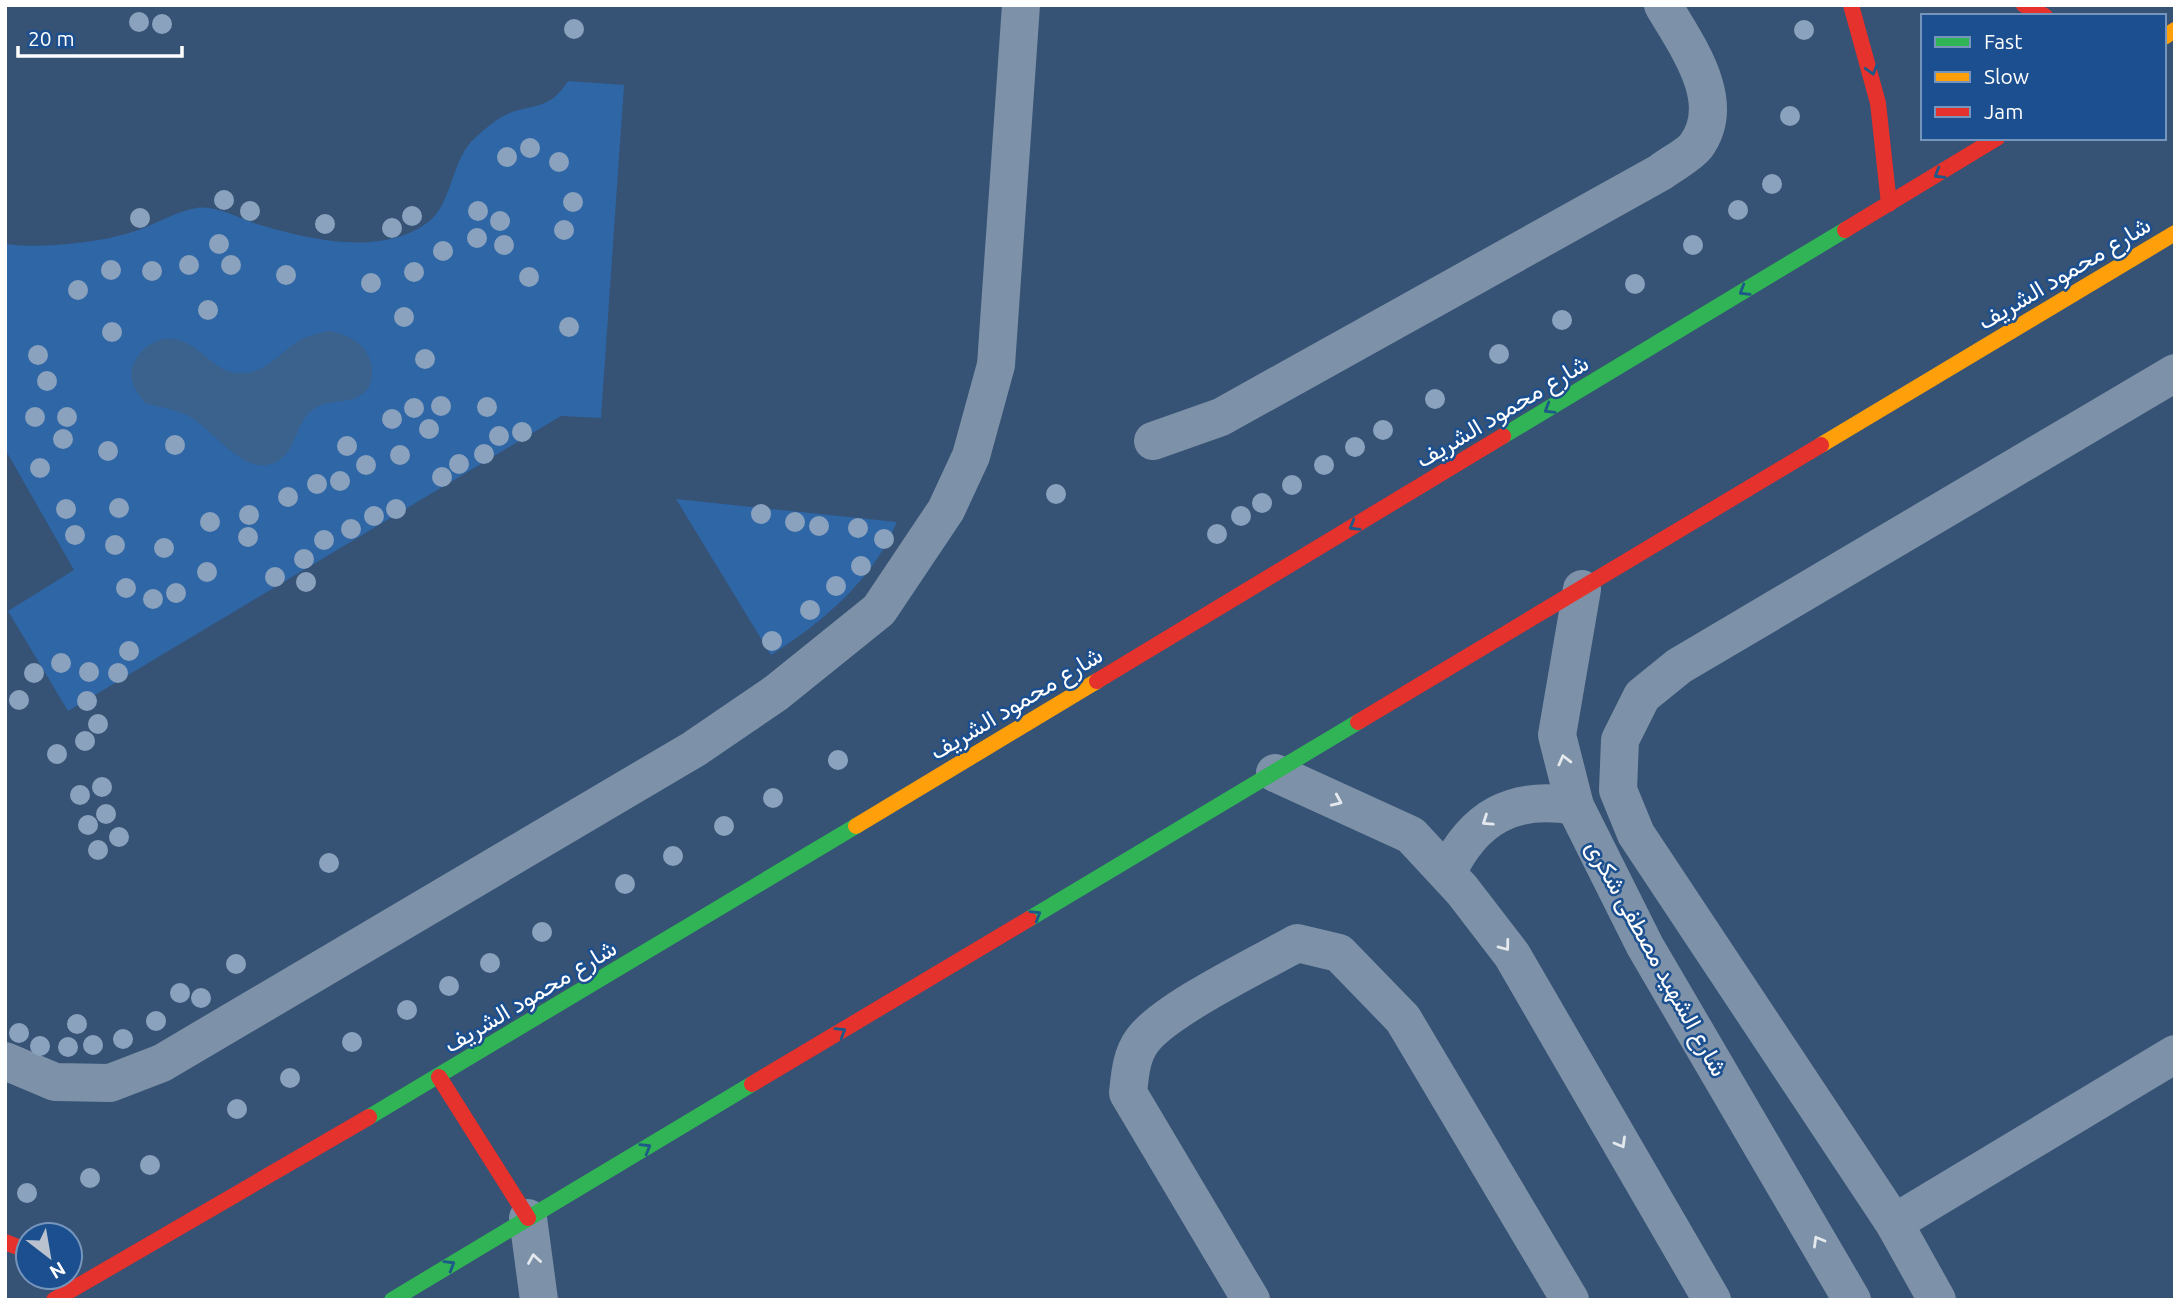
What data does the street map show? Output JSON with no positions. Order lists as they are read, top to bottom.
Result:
{
  "streets": {
    "street": ["شارع محمود الشريف", "شارع الشهيد مصطفى شكرى"]
  },
  "crossings": [
    ["شارع محمود الشريف", "شارع الشهيد مصطفى شكرى"]
  ],
  "legend": ["Fast", "Slow", "Jam"],
  "scale_bar": "20 m",
  "north": "bottom right"
}
